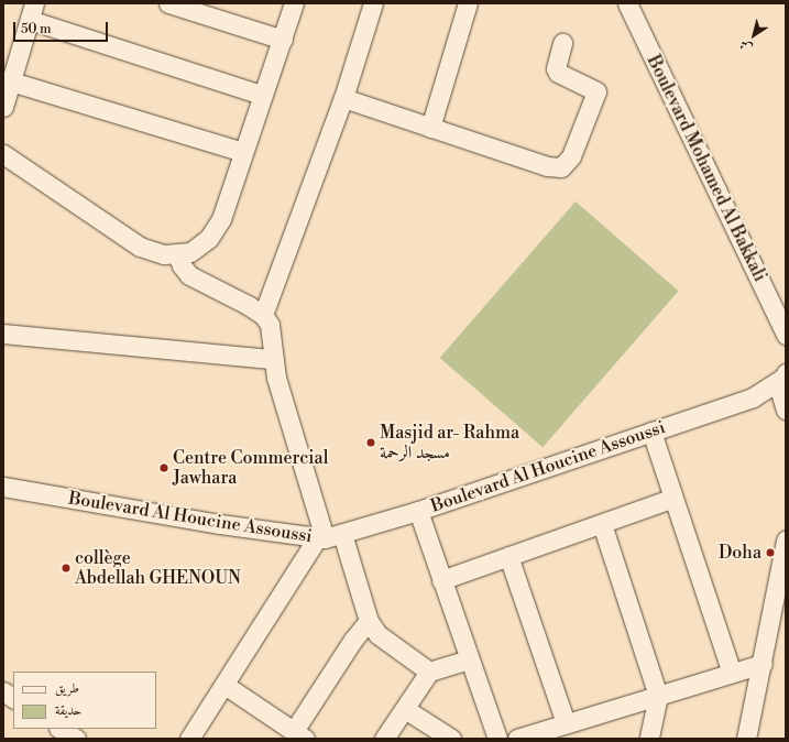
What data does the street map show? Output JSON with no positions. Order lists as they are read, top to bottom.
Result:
{
  "streets": {
    "street": ["Boulevard Mohamed Al Bakkali", "Boulevard Al Houcine Assoussi"]
  },
  "places": [
    "Masjid ar- Rahma مسجد الرحمة",
    "Centre Commercial Jawhara",
    "Doha",
    "collège Abdellah GHENOUN"
  ],
  "legend": ["طريق", "حديقة"],
  "scale_bar": "50 m",
  "north": "bottom left"
}
